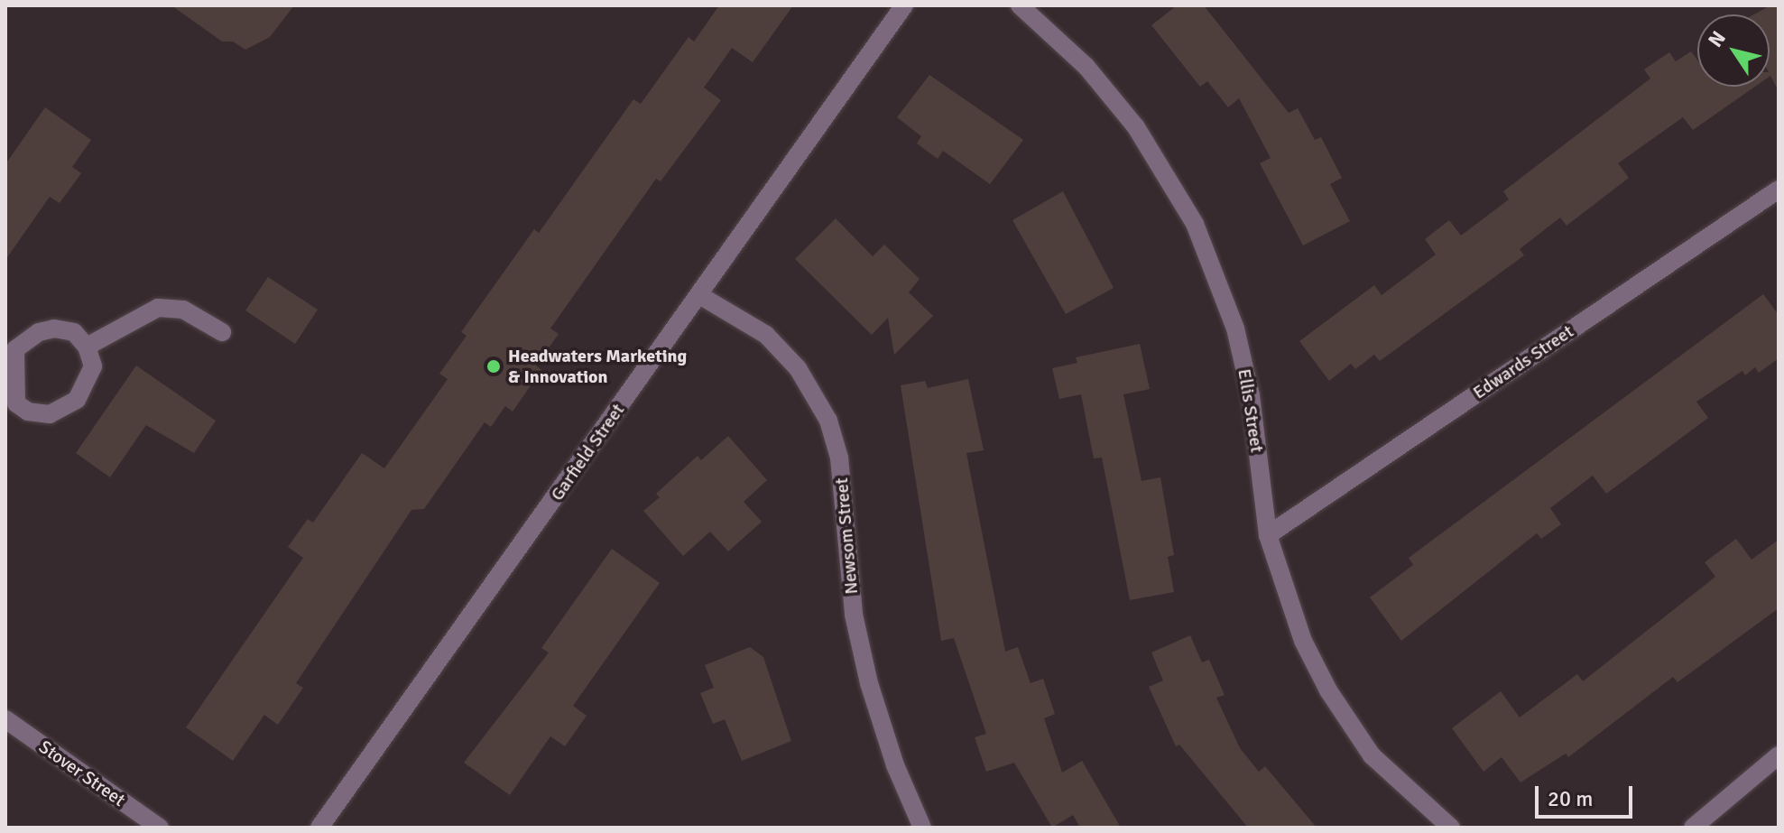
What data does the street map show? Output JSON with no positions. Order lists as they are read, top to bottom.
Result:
{
  "streets": {
    "street": [
      "Edwards Street",
      "Ellis Street",
      "Garfield Street",
      "Newsom Street",
      "Stover Street"
    ]
  },
  "crossings": [
    ["Edwards Street", "Ellis Street"],
    ["Garfield Street", "Newsom Street"]
  ],
  "places": ["Headwaters Marketing & Innovation"],
  "scale_bar": "20 m",
  "north": "top left"
}
